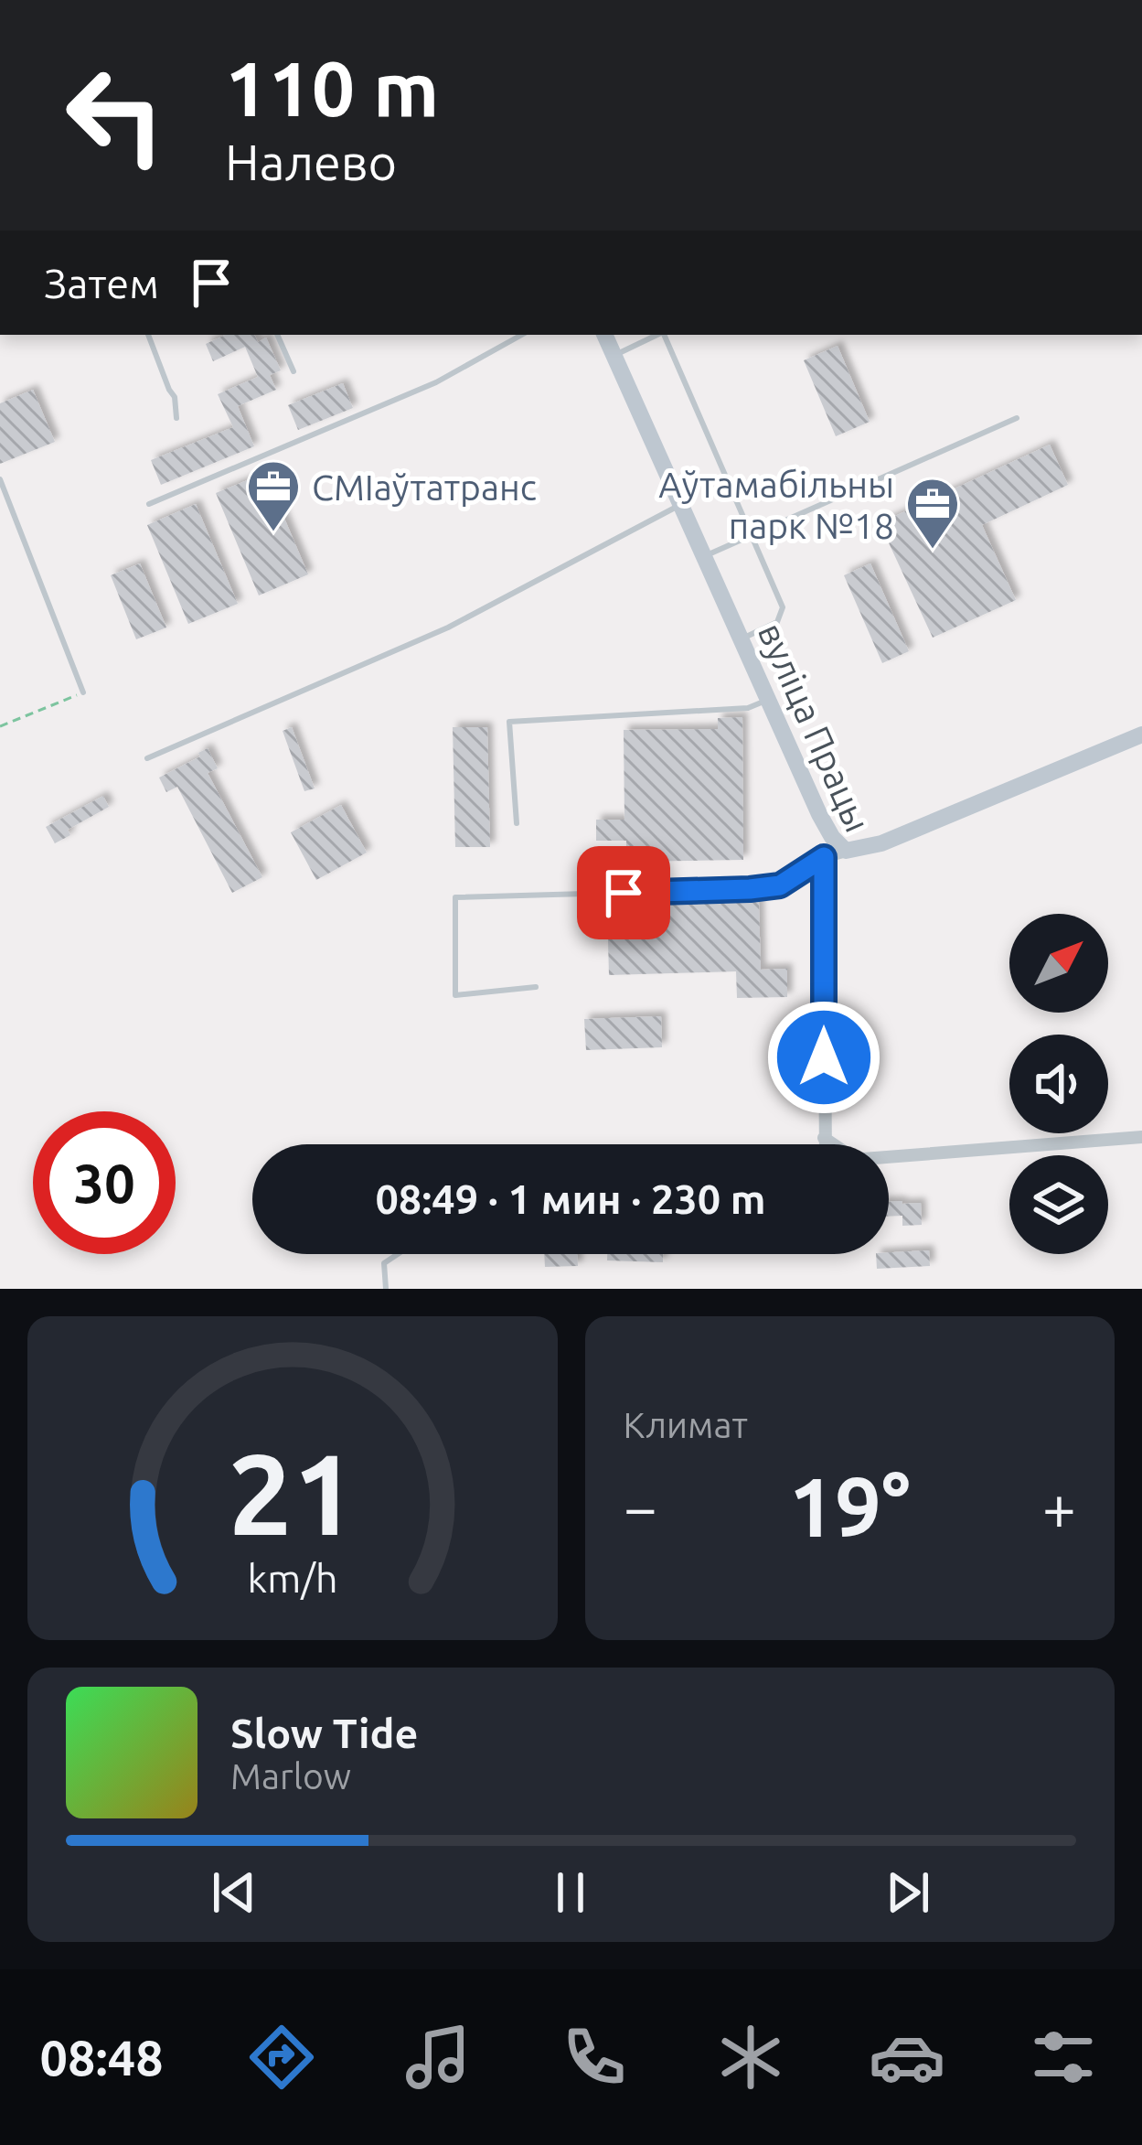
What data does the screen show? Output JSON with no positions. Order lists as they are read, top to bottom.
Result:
{
  "streets": {
    "street": ["вуліца Працы"]
  },
  "places": {
    "office": ["СМІаўтатранс", "Аўтамабільны парк №18"]
  },
  "north": "top right",
  "page": {
    "turn": ["110 m", "Налево"],
    "then": "Затем",
    "limit": "30",
    "trip": "08:49 · 1 мин · 230 m",
    "tile": "Климат",
    "heat": ["−", "19°", "+"],
    "song": ["Slow Tide", "Marlow"],
    "tabs": "08:48",
    "gauge": ["21", "km/h"]
  }
}
